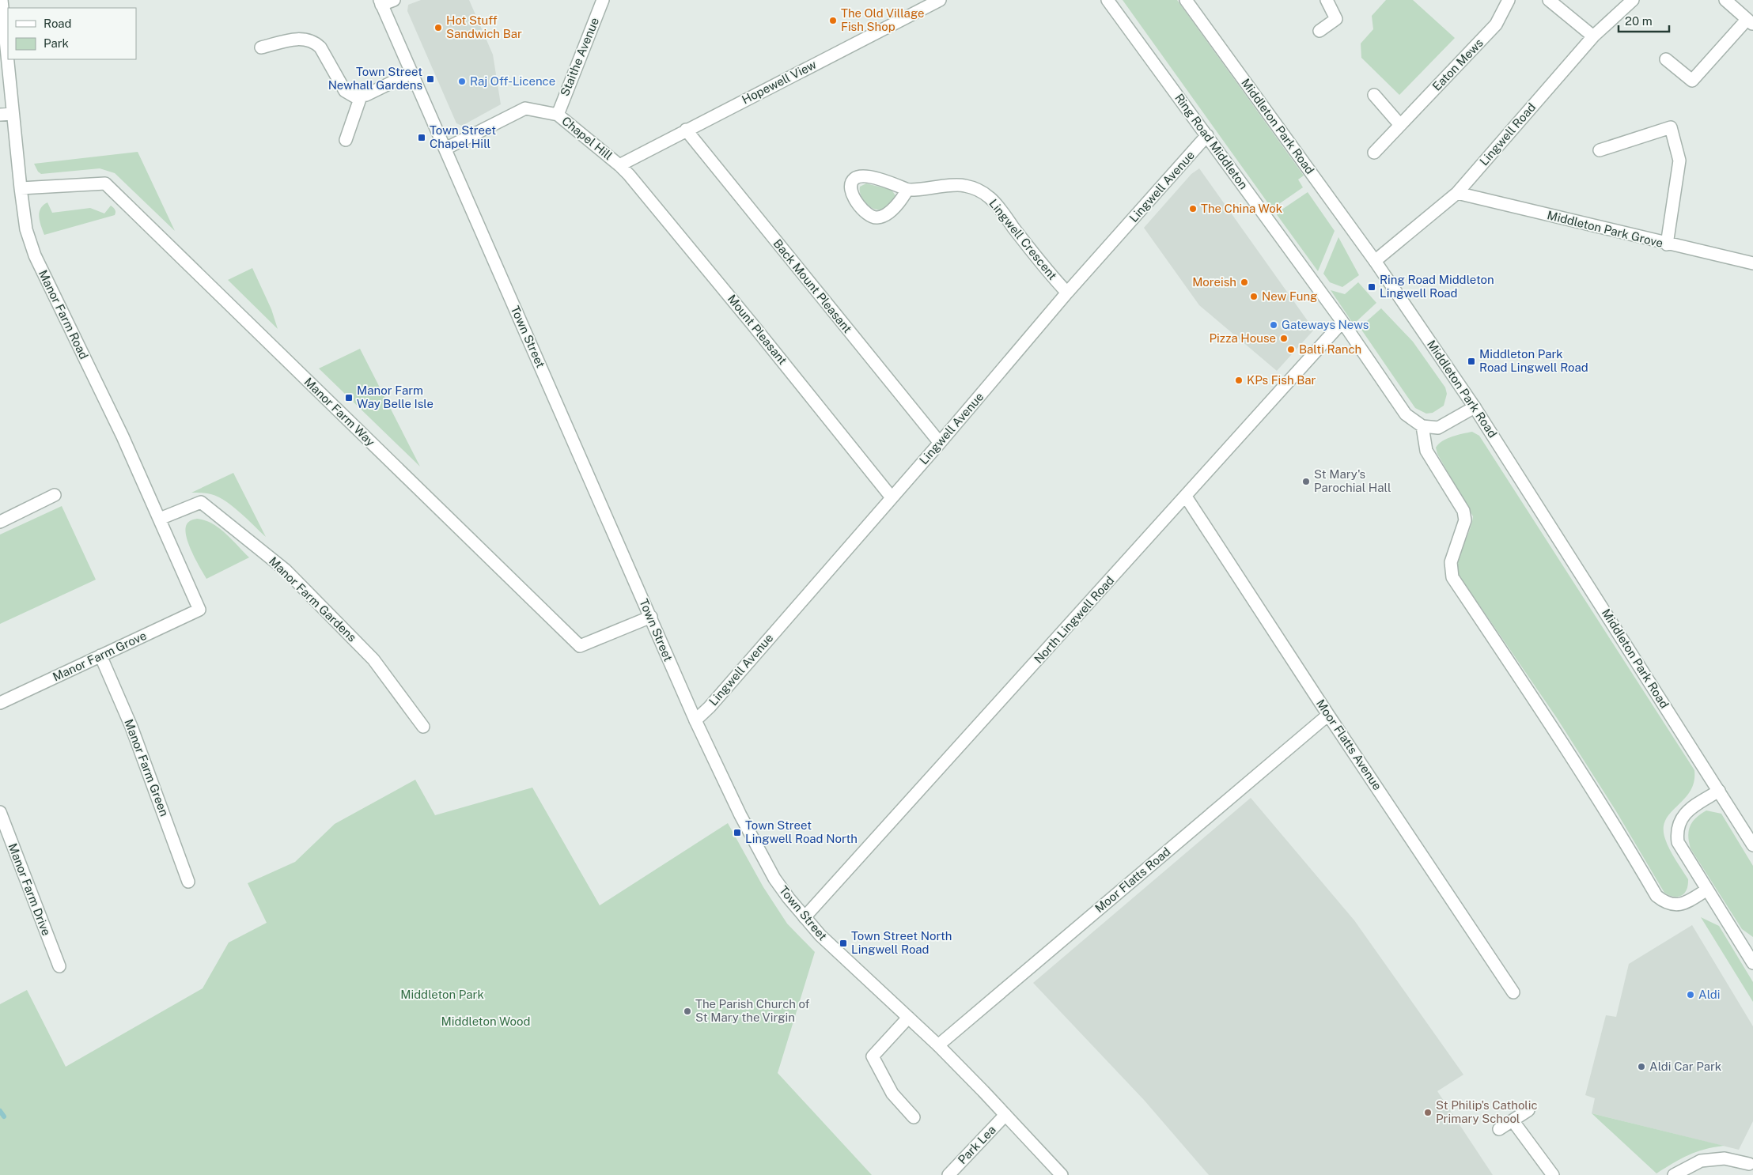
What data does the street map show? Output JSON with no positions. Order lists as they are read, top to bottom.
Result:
{
  "streets": {
    "street": [
      "Staithe Avenue",
      "Eaton Mews",
      "Hopewell View",
      "Middleton Park Road",
      "Lingwell Road",
      "Chapel Hill",
      "Ring Road Middleton",
      "Lingwell Avenue",
      "Middleton Park Grove",
      "Lingwell Crescent",
      "Back Mount Pleasant",
      "Manor Farm Road",
      "Mount Pleasant",
      "Town Street",
      "Manor Farm Way",
      "Manor Farm Gardens",
      "North Lingwell Road",
      "Manor Farm Grove",
      "Moor Flatts Avenue",
      "Manor Farm Green",
      "Moor Flatts Road",
      "Manor Farm Drive",
      "Park Lea"
    ]
  },
  "crossings": [
    ["Staithe Avenue", "Chapel Hill"],
    ["Hopewell View", "Chapel Hill"],
    ["Hopewell View", "Back Mount Pleasant"],
    ["Hopewell View", "Mount Pleasant"],
    ["Middleton Park Road", "Lingwell Road"],
    ["Lingwell Road", "Middleton Park Grove"],
    ["Chapel Hill", "Mount Pleasant"],
    ["Chapel Hill", "Town Street"],
    ["Ring Road Middleton", "Lingwell Avenue"],
    ["Ring Road Middleton", "North Lingwell Road"],
    ["Lingwell Avenue", "Lingwell Crescent"],
    ["Lingwell Avenue", "Back Mount Pleasant"],
    ["Lingwell Avenue", "Mount Pleasant"],
    ["Lingwell Avenue", "Town Street"],
    ["Manor Farm Road", "Manor Farm Way"],
    ["Manor Farm Road", "Manor Farm Gardens"],
    ["Manor Farm Road", "Manor Farm Grove"],
    ["Town Street", "Manor Farm Way"],
    ["Town Street", "North Lingwell Road"],
    ["Town Street", "Moor Flatts Road"],
    ["Town Street", "Park Lea"],
    ["North Lingwell Road", "Moor Flatts Avenue"],
    ["Manor Farm Grove", "Manor Farm Green"],
    ["Moor Flatts Avenue", "Moor Flatts Road"]
  ],
  "parks": ["Middleton Park", "Middleton Wood"],
  "places": {
    "other": [
      "The Old Village Fish Shop",
      "Hot Stuff Sandwich Bar",
      "Raj Off-Licence",
      "The China Wok",
      "Moreish",
      "New Fung",
      "Gateways News",
      "Pizza House",
      "Balti Ranch",
      "KPs Fish Bar",
      "St Mary's Parochial Hall",
      "Aldi",
      "The Parish Church of St Mary the Virgin",
      "Aldi Car Park",
      "St Philip's Catholic Primary School"
    ],
    "transit": [
      "Town Street Newhall Gardens",
      "Town Street Chapel Hill",
      "Ring Road Middleton Lingwell Road",
      "Middleton Park Road Lingwell Road",
      "Manor Farm Way Belle Isle",
      "Town Street Lingwell Road North",
      "Town Street North Lingwell Road"
    ]
  },
  "legend": ["Road", "Park"],
  "scale_bar": "20 m"
}
